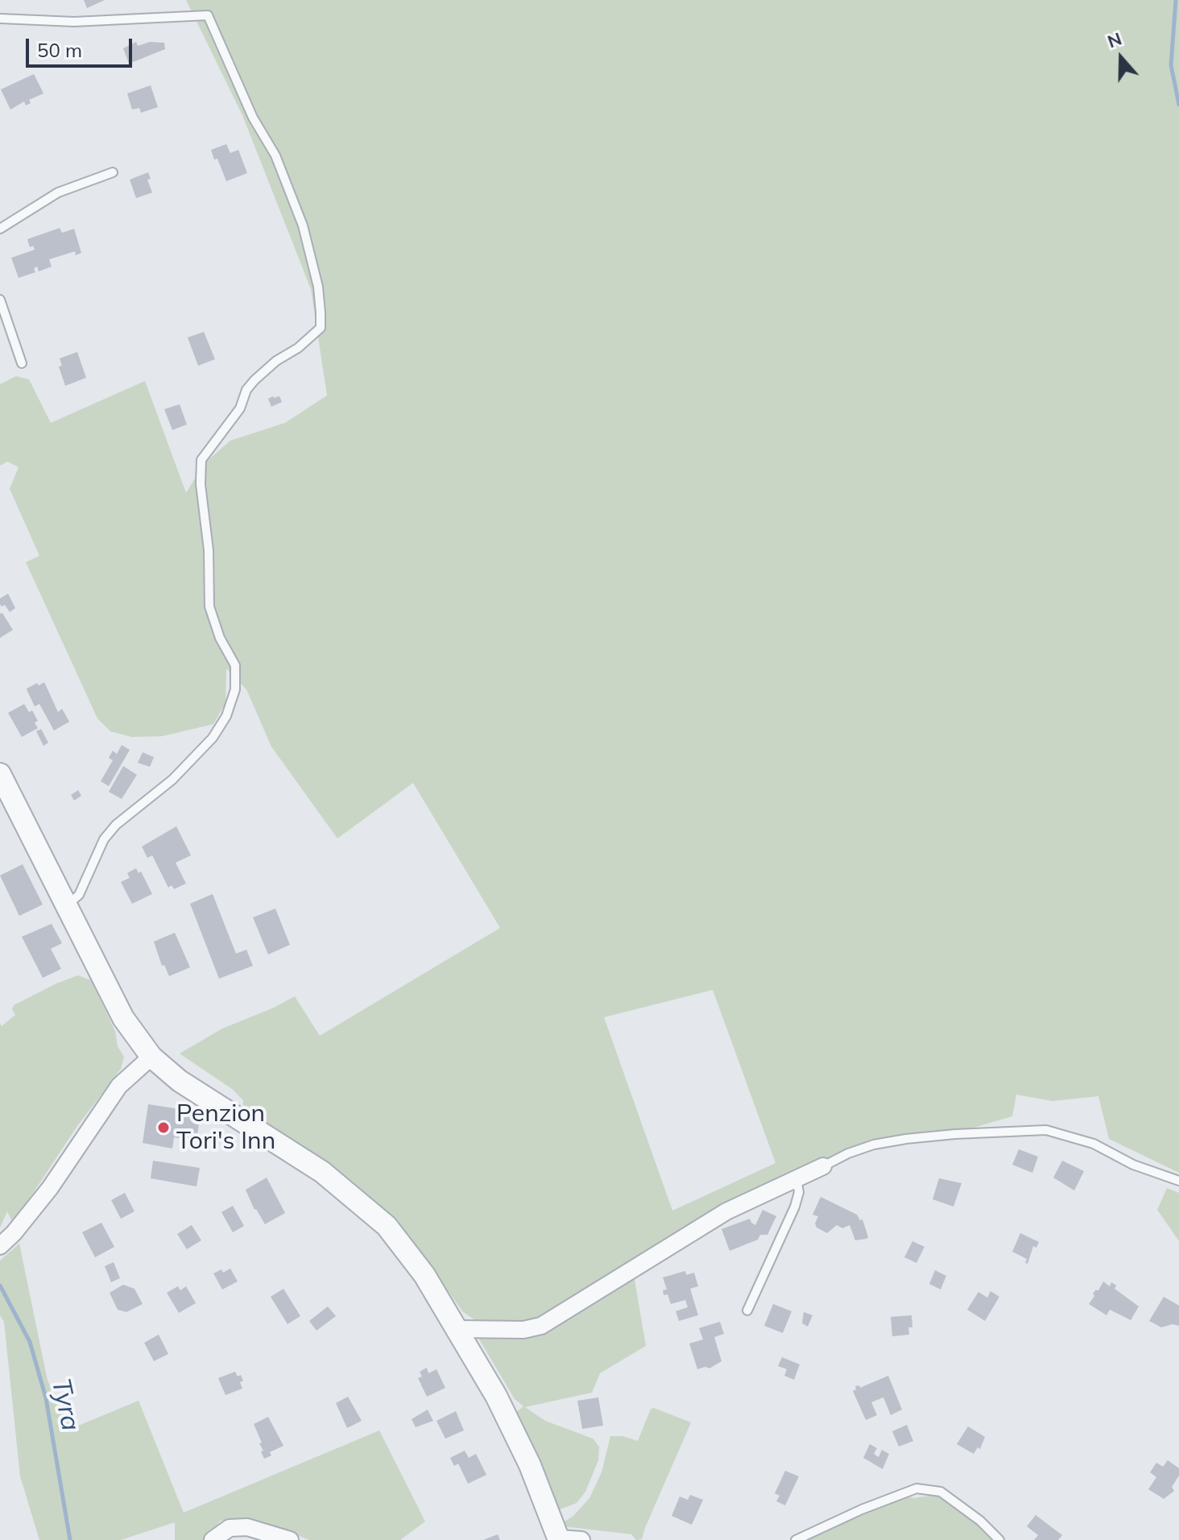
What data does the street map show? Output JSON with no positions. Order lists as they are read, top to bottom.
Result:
{
  "water": ["Tyra"],
  "places": ["Penzion Tori's Inn"],
  "scale_bar": "50 m",
  "north": "top"
}
